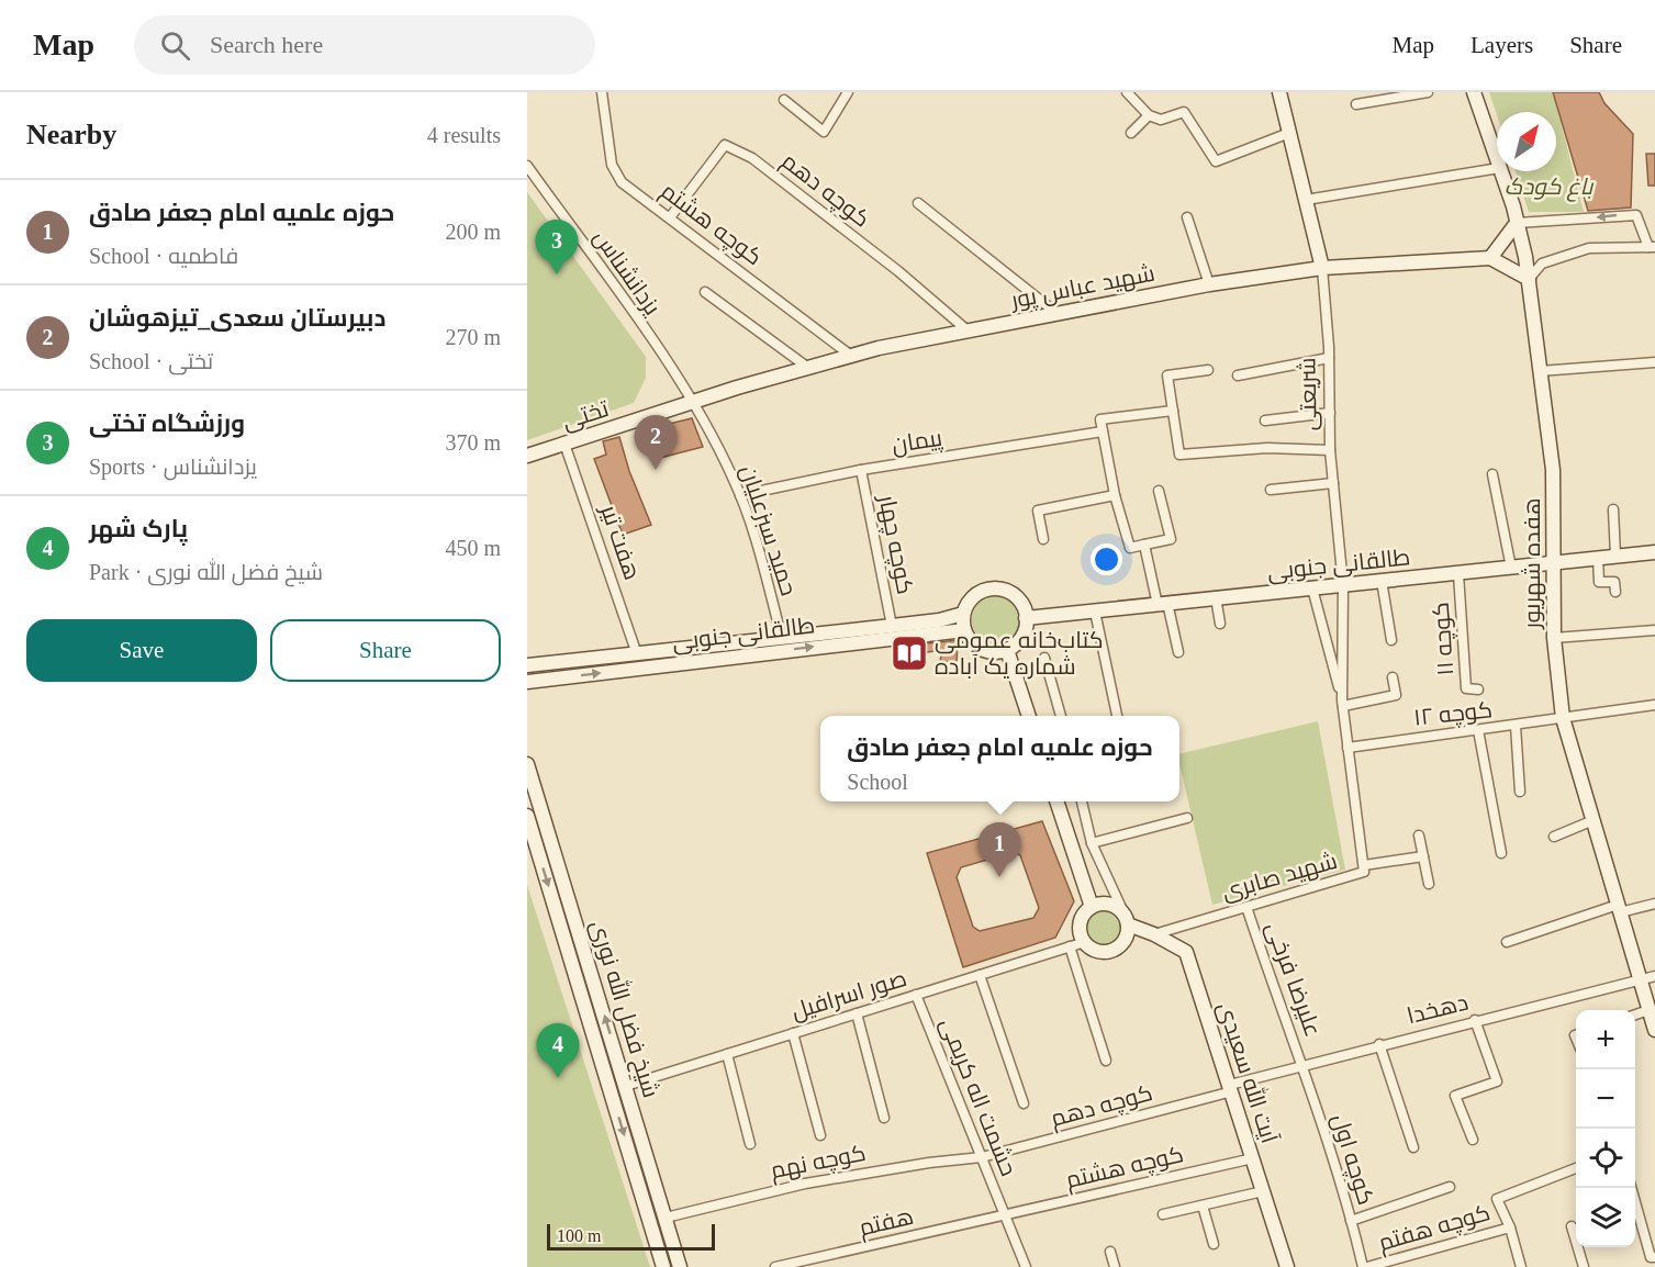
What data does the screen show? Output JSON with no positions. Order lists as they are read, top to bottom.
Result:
{
  "streets": {
    "street": [
      "کوچه دهم",
      "کوچه هشتم",
      "یزدانشناس",
      "شهید عباس پور",
      "شریعتی",
      "تختی",
      "پیمان",
      "حمید سبزعلیان",
      "هفت تیر",
      "کوچه چهار",
      "هفده شهریور",
      "طالقانی جنوبی",
      "کوچه ۱۱",
      "کوچه ۱۲",
      "شهید صابری",
      "علیرضا فرخی",
      "صور اسرافیل",
      "شیخ فضل الله نوری",
      "دهخدا",
      "آیت الله سعیدی",
      "حشمت اله کریمی",
      "کوچه اول",
      "کوچه نهم",
      "هفتم",
      "کوچه هفتم"
    ]
  },
  "crossings": [
    ["کوچه دهم", "کوچه هشتم"],
    ["کوچه دهم", "شهید عباس پور"],
    ["کوچه دهم", "دهخدا"],
    ["کوچه دهم", "آیت الله سعیدی"],
    ["کوچه دهم", "حشمت اله کریمی"],
    ["کوچه دهم", "کوچه نهم"],
    ["کوچه هشتم", "شهید عباس پور"],
    ["کوچه هشتم", "آیت الله سعیدی"],
    ["کوچه هشتم", "حشمت اله کریمی"],
    ["کوچه هشتم", "هفتم"],
    ["یزدانشناس", "شهید عباس پور"],
    ["یزدانشناس", "تختی"],
    ["یزدانشناس", "حمید سبزعلیان"],
    ["شهید عباس پور", "شریعتی"],
    ["شهید عباس پور", "تختی"],
    ["شهید عباس پور", "حمید سبزعلیان"],
    ["شریعتی", "طالقانی جنوبی"],
    ["شریعتی", "شهید صابری"],
    ["تختی", "حمید سبزعلیان"],
    ["تختی", "هفت تیر"],
    ["پیمان", "حمید سبزعلیان"],
    ["پیمان", "کوچه چهار"],
    ["حمید سبزعلیان", "طالقانی جنوبی"],
    ["هفت تیر", "طالقانی جنوبی"],
    ["کوچه چهار", "طالقانی جنوبی"],
    ["هفده شهریور", "طالقانی جنوبی"],
    ["هفده شهریور", "کوچه ۱۲"],
    ["هفده شهریور", "دهخدا"],
    ["طالقانی جنوبی", "کوچه ۱۱"],
    ["کوچه ۱۲", "شهید صابری"],
    ["شهید صابری", "علیرضا فرخی"],
    ["شهید صابری", "آیت الله سعیدی"],
    ["علیرضا فرخی", "دهخدا"],
    ["علیرضا فرخی", "کوچه اول"],
    ["صور اسرافیل", "شیخ فضل الله نوری"],
    ["صور اسرافیل", "آیت الله سعیدی"],
    ["صور اسرافیل", "حشمت اله کریمی"],
    ["شیخ فضل الله نوری", "کوچه نهم"],
    ["دهخدا", "آیت الله سعیدی"],
    ["دهخدا", "کوچه اول"],
    ["حشمت اله کریمی", "کوچه نهم"],
    ["حشمت اله کریمی", "هفتم"]
  ],
  "parks": ["باغ کودک"],
  "places": {
    "library": ["کتاب‌خانه عمومی شماره یک آباده"]
  },
  "scale_bar": "100 m",
  "north": "top right",
  "page": {
    "header": "Map",
    "search": "Search here",
    "nav": ["Map", "Layers", "Share"],
    "heading": ["Nearby", "4 results"],
    "list": [
      {
        "mark": "1",
        "name": "حوزه علمیه امام جعفر صادق",
        "note": "School · فاطمیه",
        "value": "200 m"
      },
      {
        "mark": "2",
        "name": "دبیرستان سعدی_تیزهوشان",
        "note": "School · تختی",
        "value": "270 m"
      },
      {
        "mark": "3",
        "name": "ورزشگاه تختی",
        "note": "Sports · یزدانشناس",
        "value": "370 m"
      },
      {
        "mark": "4",
        "name": "پارک شهر",
        "note": "Park · شیخ فضل الله نوری",
        "value": "450 m"
      }
    ],
    "pins": [
      "3",
      "2",
      "1",
      "4"
    ],
    "buttons": ["Save", "Share"],
    "popup": ["حوزه علمیه امام جعفر صادق", "School"],
    "map_buttons": ["+", "−"],
    "scale": "100 m"
  }
}
